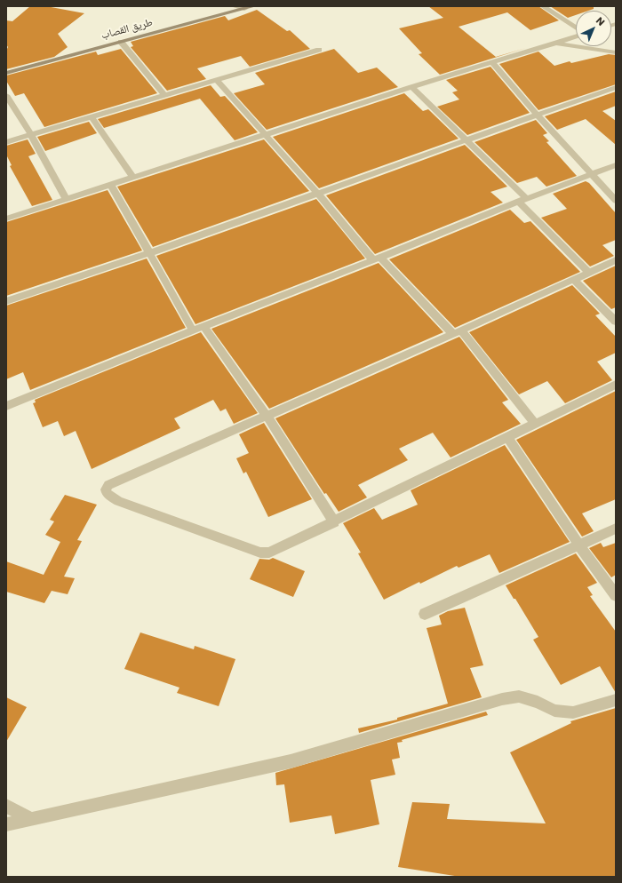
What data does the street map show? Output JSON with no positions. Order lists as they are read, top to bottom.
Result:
{
  "streets": {
    "main road": ["طريق القصاب"]
  },
  "north": "top right"
}
